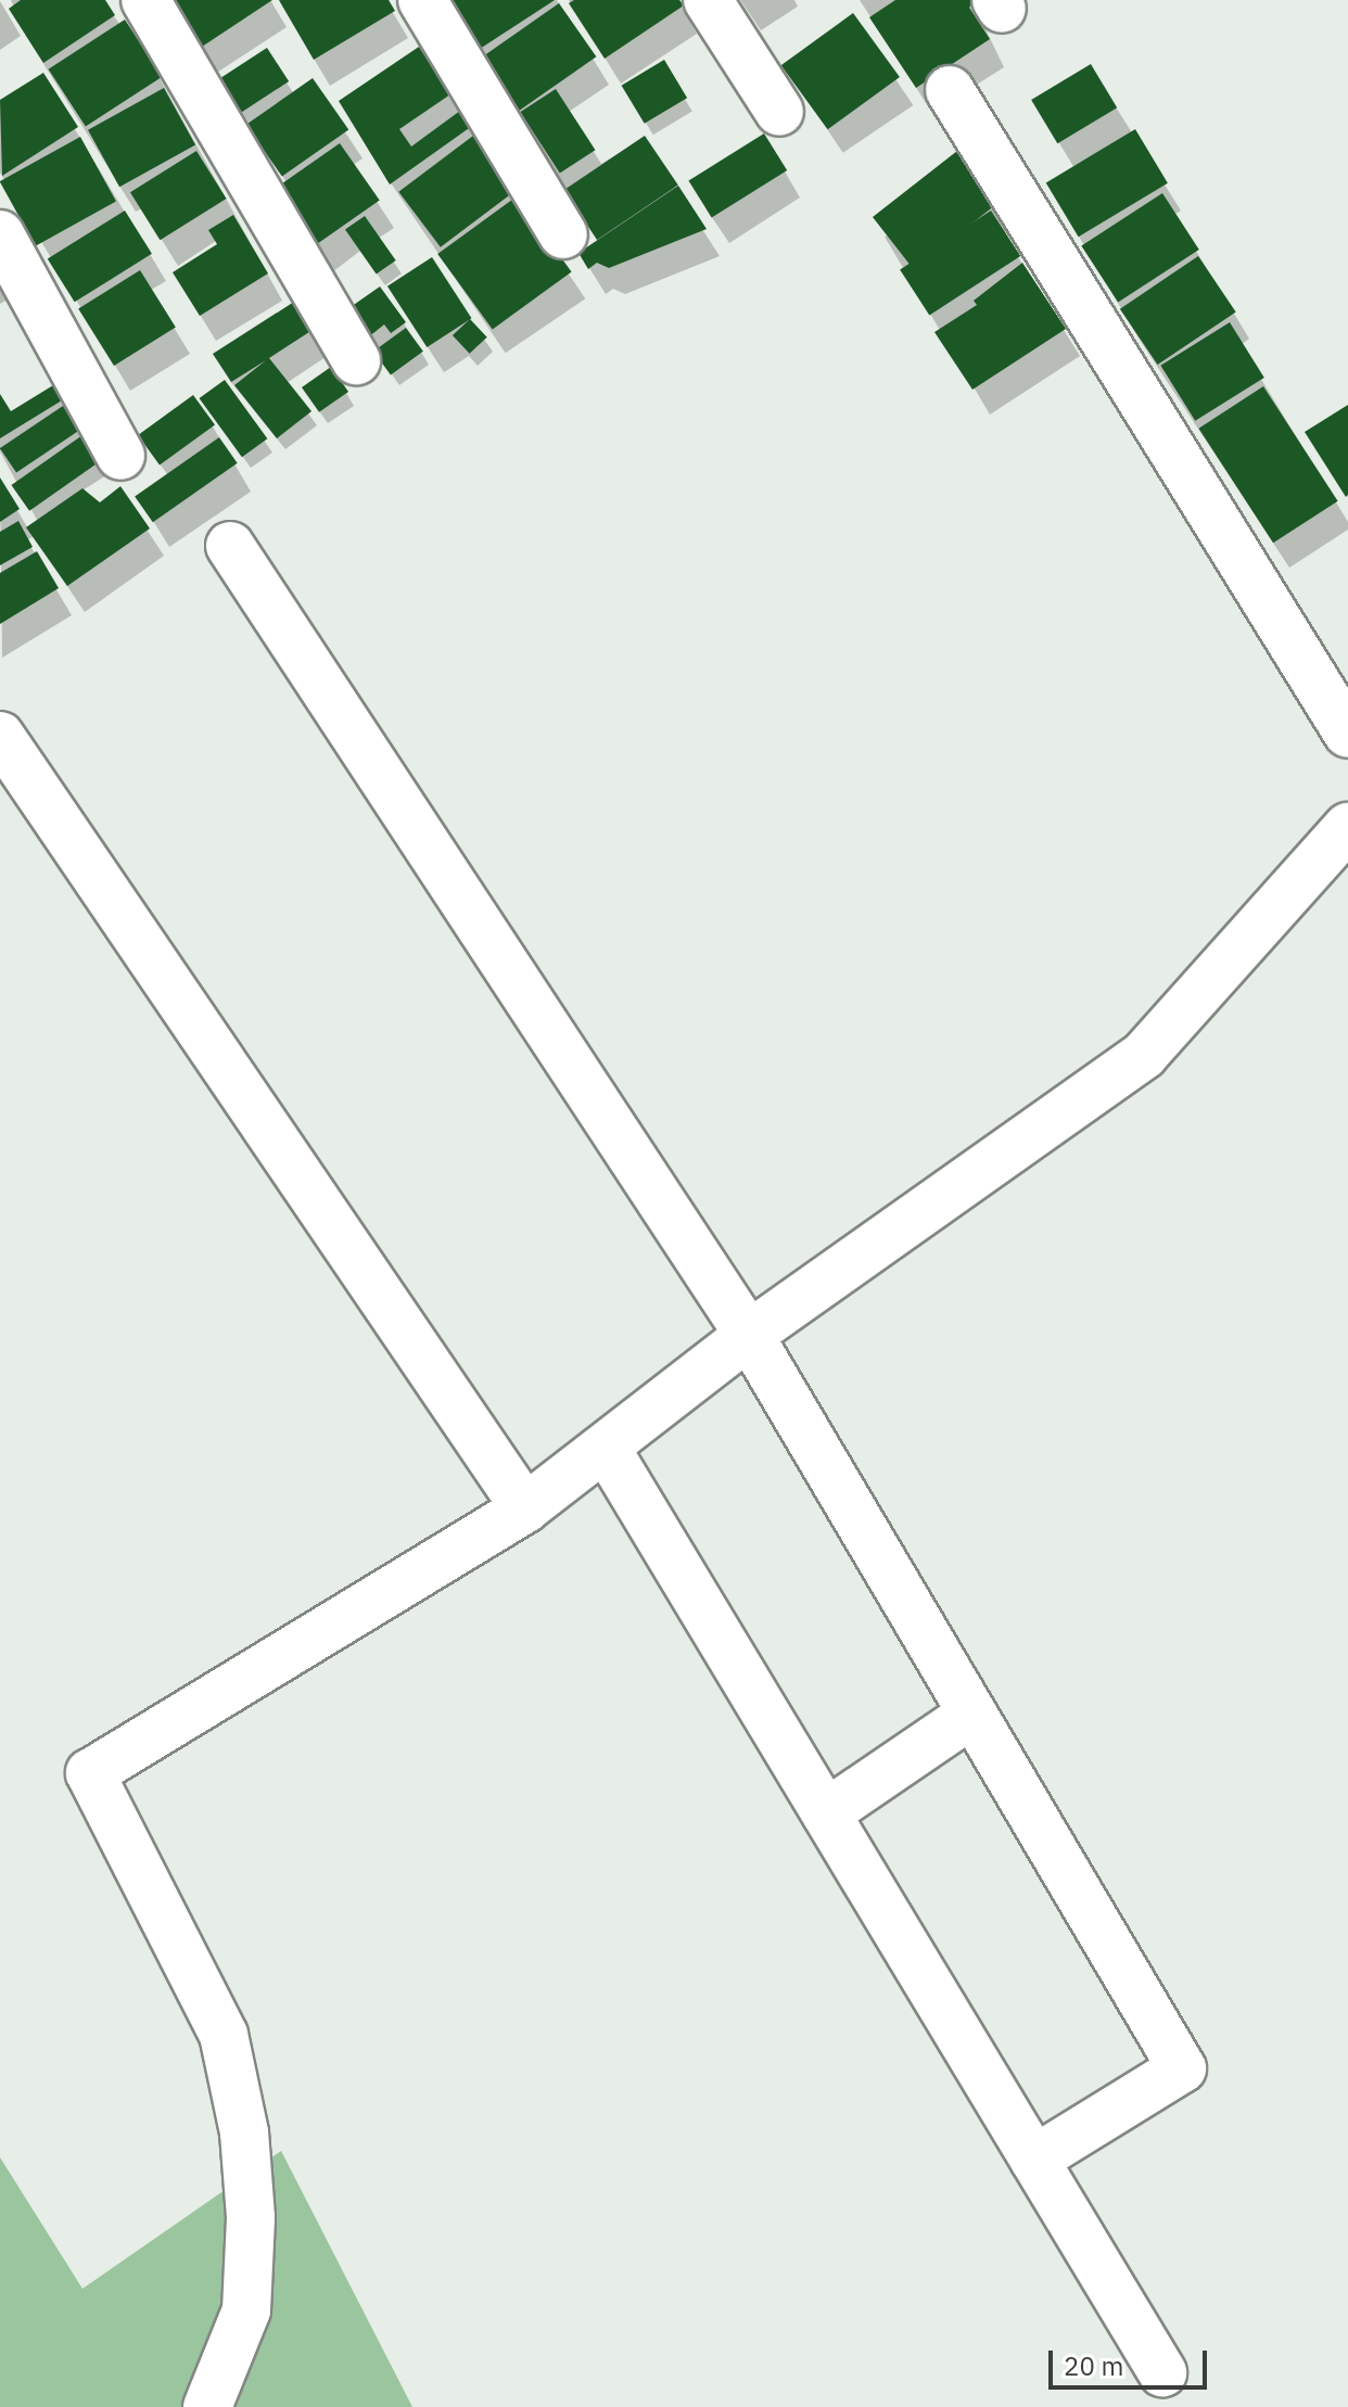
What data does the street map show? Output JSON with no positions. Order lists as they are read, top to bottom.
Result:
{
  "scale_bar": "20 m"
}
